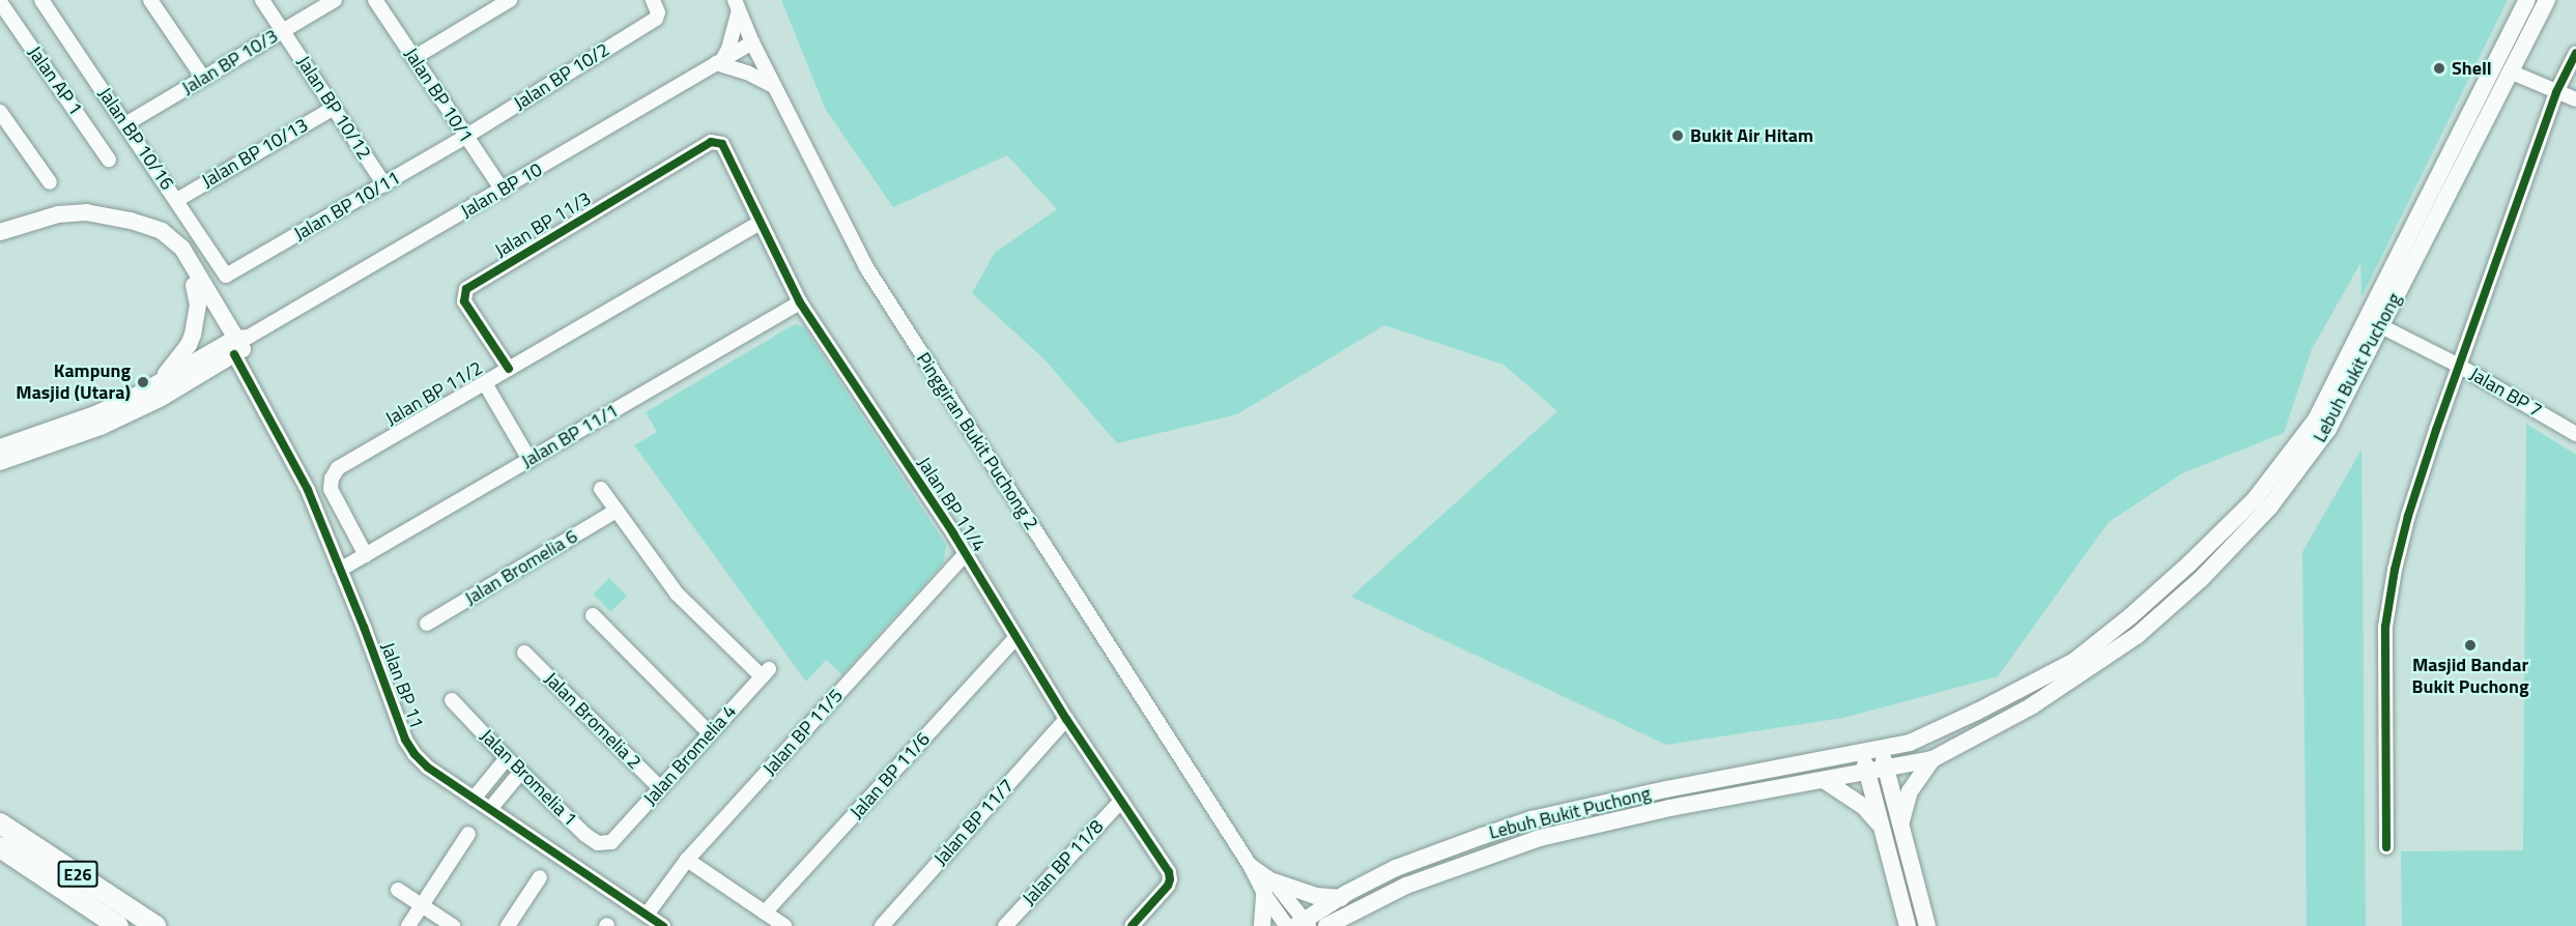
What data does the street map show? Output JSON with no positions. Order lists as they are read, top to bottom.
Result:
{
  "streets": {
    "highway": ["E26"],
    "main road": ["Lebuh Bukit Puchong"],
    "street": [
      "Jalan BP 10/3",
      "Jalan BP 10/2",
      "Jalan AP 1",
      "Jalan BP 10/1",
      "Jalan BP 10/12",
      "Jalan BP 10/16",
      "Jalan BP 10/13",
      "Jalan BP 10",
      "Jalan BP 10/11",
      "Jalan BP 11/3",
      "Jalan BP 7",
      "Jalan BP 11/2",
      "Jalan BP 11/1",
      "Pinggiran Bukit Puchong 2",
      "Jalan BP 11/4",
      "Jalan Bromelia 6",
      "Jalan BP 11",
      "Jalan Bromelia 2",
      "Jalan BP 11/5",
      "Jalan Bromelia 4",
      "Jalan BP 11/6",
      "Jalan Bromelia 1",
      "Jalan BP 11/7",
      "Jalan BP 11/8"
    ]
  },
  "crossings": [
    ["Jalan BP 10/3", "Jalan BP 10/12"],
    ["Jalan BP 10/3", "Jalan BP 10/16"],
    ["Jalan BP 10/2", "Jalan BP 10/1"],
    ["Jalan BP 10/2", "Jalan BP 10/11"],
    ["Jalan BP 10/1", "Jalan BP 10"],
    ["Jalan BP 10/1", "Jalan BP 10/11"],
    ["Jalan BP 10/12", "Jalan BP 10/13"],
    ["Jalan BP 10/12", "Jalan BP 10/11"],
    ["Jalan BP 10/16", "Jalan BP 10/13"],
    ["Jalan BP 10/16", "Jalan BP 10/11"],
    ["Jalan BP 10", "Pinggiran Bukit Puchong 2"],
    ["Jalan BP 10", "Jalan BP 11"],
    ["Jalan BP 11/3", "Jalan BP 11/2"],
    ["Jalan BP 11/3", "Jalan BP 11/4"],
    ["Lebuh Bukit Puchong", "Jalan BP 7"],
    ["Lebuh Bukit Puchong", "Pinggiran Bukit Puchong 2"],
    ["Jalan BP 11/2", "Jalan BP 11/1"],
    ["Jalan BP 11/2", "Jalan BP 11/4"],
    ["Jalan BP 11/1", "Jalan BP 11/4"],
    ["Jalan BP 11/1", "Jalan BP 11"],
    ["Jalan BP 11/4", "Jalan BP 11/5"],
    ["Jalan BP 11/4", "Jalan BP 11/6"],
    ["Jalan BP 11/4", "Jalan BP 11/7"],
    ["Jalan BP 11/4", "Jalan BP 11/8"],
    ["Jalan Bromelia 6", "Jalan Bromelia 4"],
    ["Jalan BP 11", "Jalan BP 11/5"],
    ["Jalan Bromelia 2", "Jalan Bromelia 4"],
    ["Jalan Bromelia 4", "Jalan Bromelia 1"]
  ],
  "places": [
    "Shell",
    "Bukit Air Hitam",
    "Kampung Masjid (Utara)",
    "Masjid Bandar Bukit Puchong"
  ]
}
